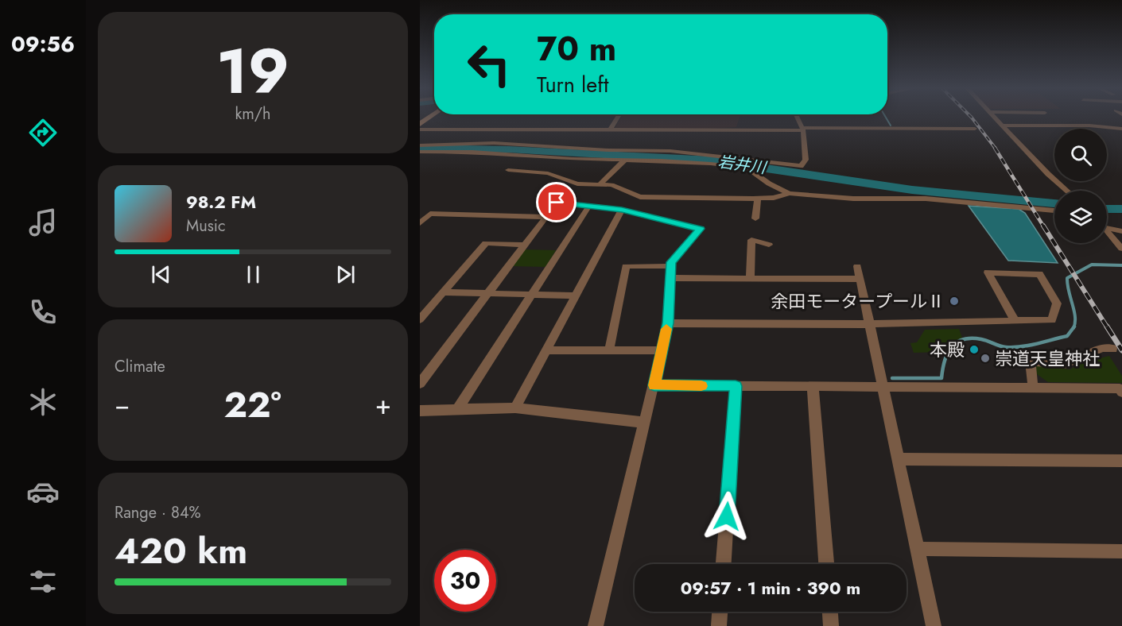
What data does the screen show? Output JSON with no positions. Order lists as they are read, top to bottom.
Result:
{
  "water": ["岩井川"],
  "places": ["余田モータープールⅡ", "本殿", "崇道天皇神社"],
  "page": {
    "tabs": "09:56",
    "tile": [
      ["19", "km/h"],
      "Climate",
      ["Range · 84%", "420 km"]
    ],
    "turn": ["70 m", "Turn left"],
    "song": ["98.2 FM", "Music"],
    "heat": ["−", "22°", "+"],
    "limit": "30",
    "trip": "09:57 · 1 min · 390 m"
  }
}
